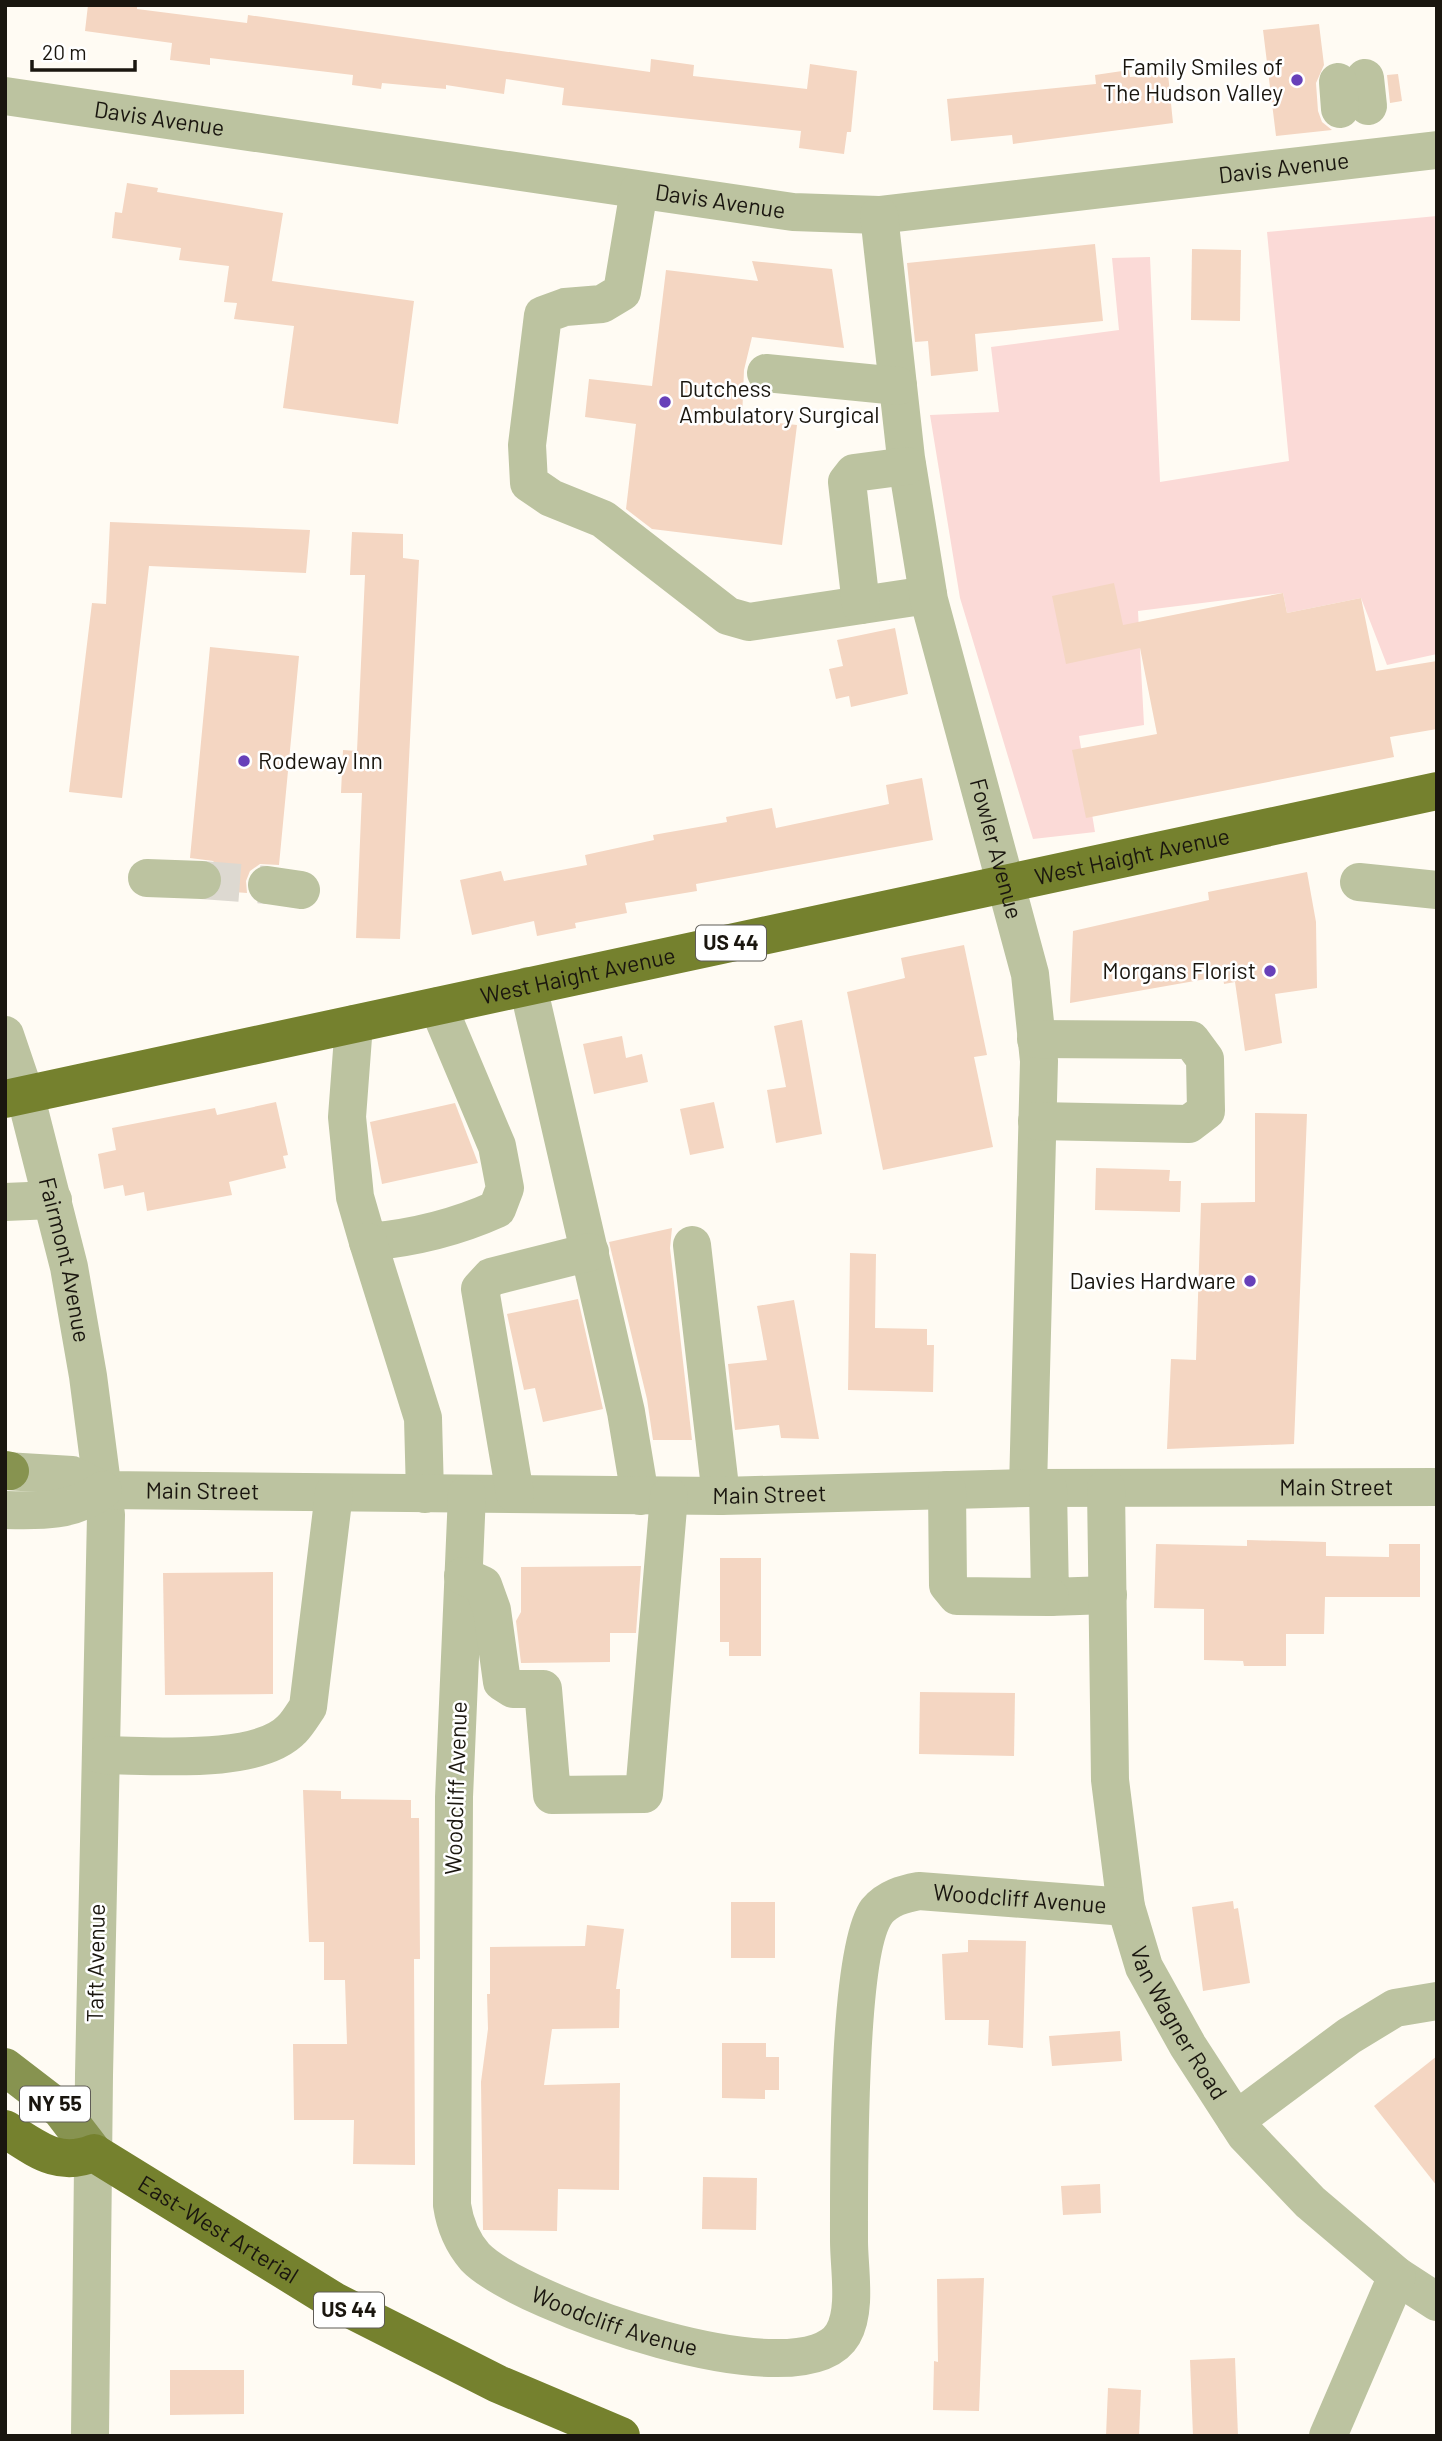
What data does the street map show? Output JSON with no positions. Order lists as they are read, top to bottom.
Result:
{
  "streets": {
    "highway": ["West Haight Avenue", "US 44", "East-West Arterial"],
    "main road": ["NY 55"],
    "street": [
      "Davis Avenue",
      "Fowler Avenue",
      "Fairmont Avenue",
      "Main Street",
      "Woodcliff Avenue",
      "Taft Avenue",
      "Van Wagner Road"
    ]
  },
  "crossings": [
    ["Davis Avenue", "Fowler Avenue"],
    ["Fowler Avenue", "West Haight Avenue"],
    ["Fowler Avenue", "Main Street"],
    ["West Haight Avenue", "Fairmont Avenue"],
    ["Fairmont Avenue", "Main Street"],
    ["Fairmont Avenue", "Taft Avenue"],
    ["Main Street", "Woodcliff Avenue"],
    ["Main Street", "Taft Avenue"],
    ["Main Street", "Van Wagner Road"],
    ["Woodcliff Avenue", "Van Wagner Road"],
    ["Taft Avenue", "NY 55"],
    ["Taft Avenue", "East-West Arterial"],
    ["NY 55", "East-West Arterial"]
  ],
  "places": [
    "Family Smiles of The Hudson Valley",
    "Dutchess Ambulatory Surgical",
    "Rodeway Inn",
    "Morgans Florist",
    "Davies Hardware"
  ],
  "scale_bar": "20 m"
}
